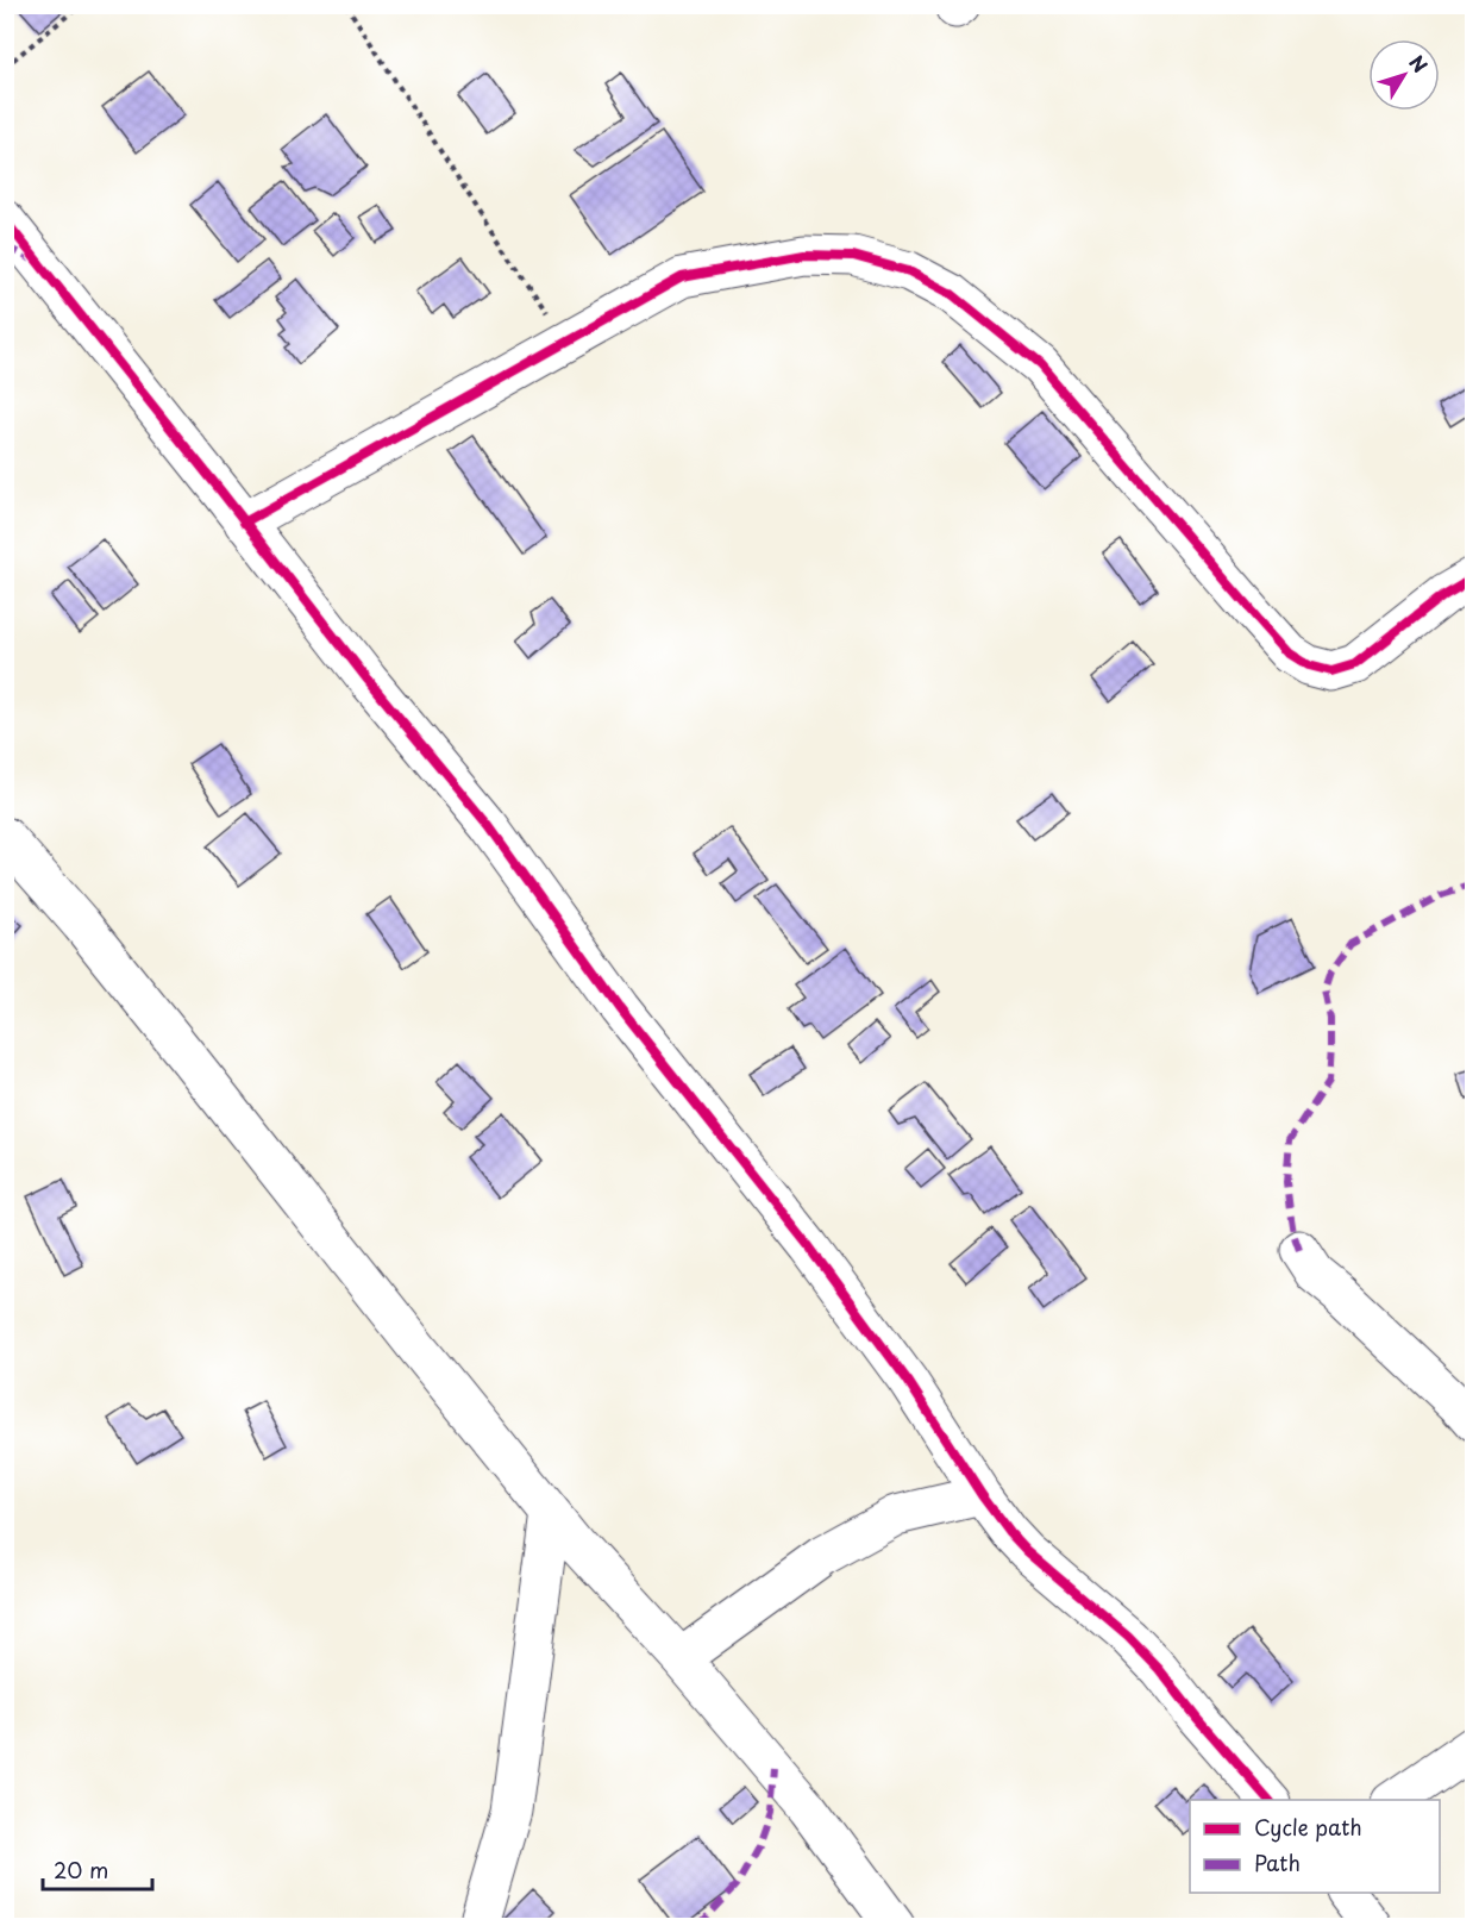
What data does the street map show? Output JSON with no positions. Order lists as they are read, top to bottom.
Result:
{
  "legend": ["Cycle path", "Path"],
  "scale_bar": "20 m",
  "north": "top right"
}
